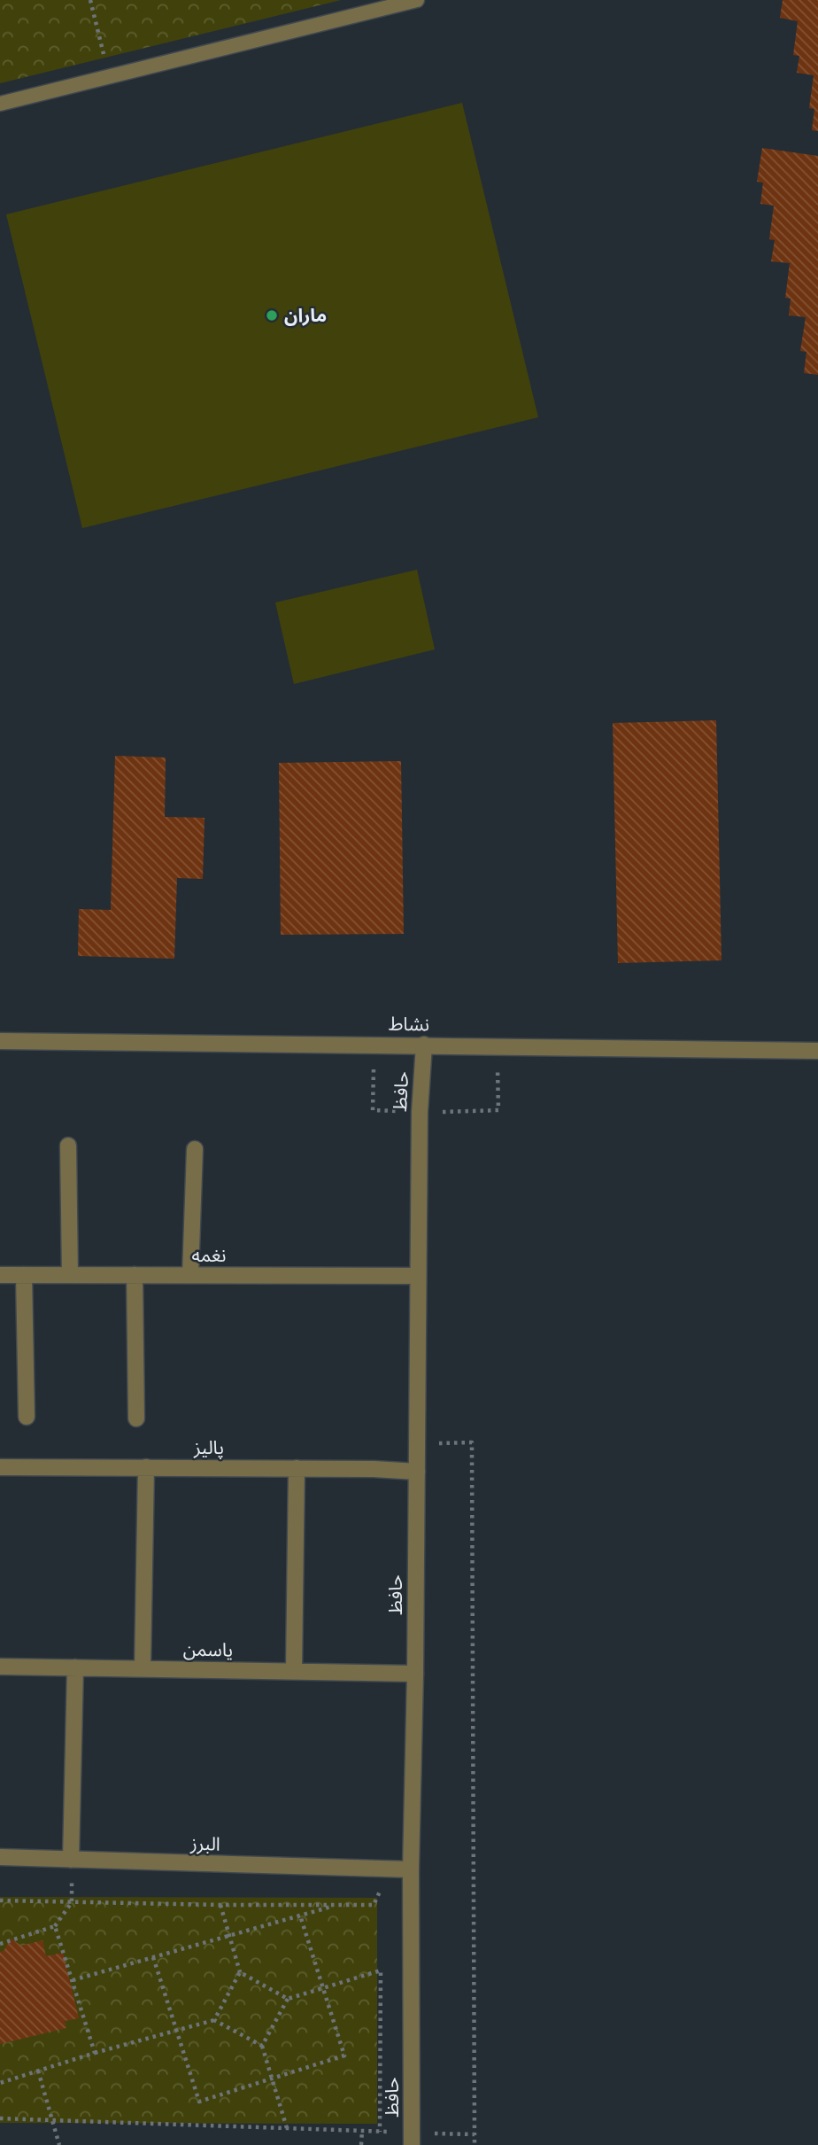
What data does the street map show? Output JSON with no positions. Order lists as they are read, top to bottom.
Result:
{
  "streets": {
    "street": [
      "نشاط",
      "حافظ",
      "نغمه",
      "پالیز",
      "یاسمن",
      "البرز"
    ]
  },
  "crossings": [
    ["نشاط", "حافظ"],
    ["حافظ", "نغمه"],
    ["حافظ", "پالیز"],
    ["حافظ", "یاسمن"],
    ["حافظ", "البرز"]
  ],
  "places": ["ماران"]
}
